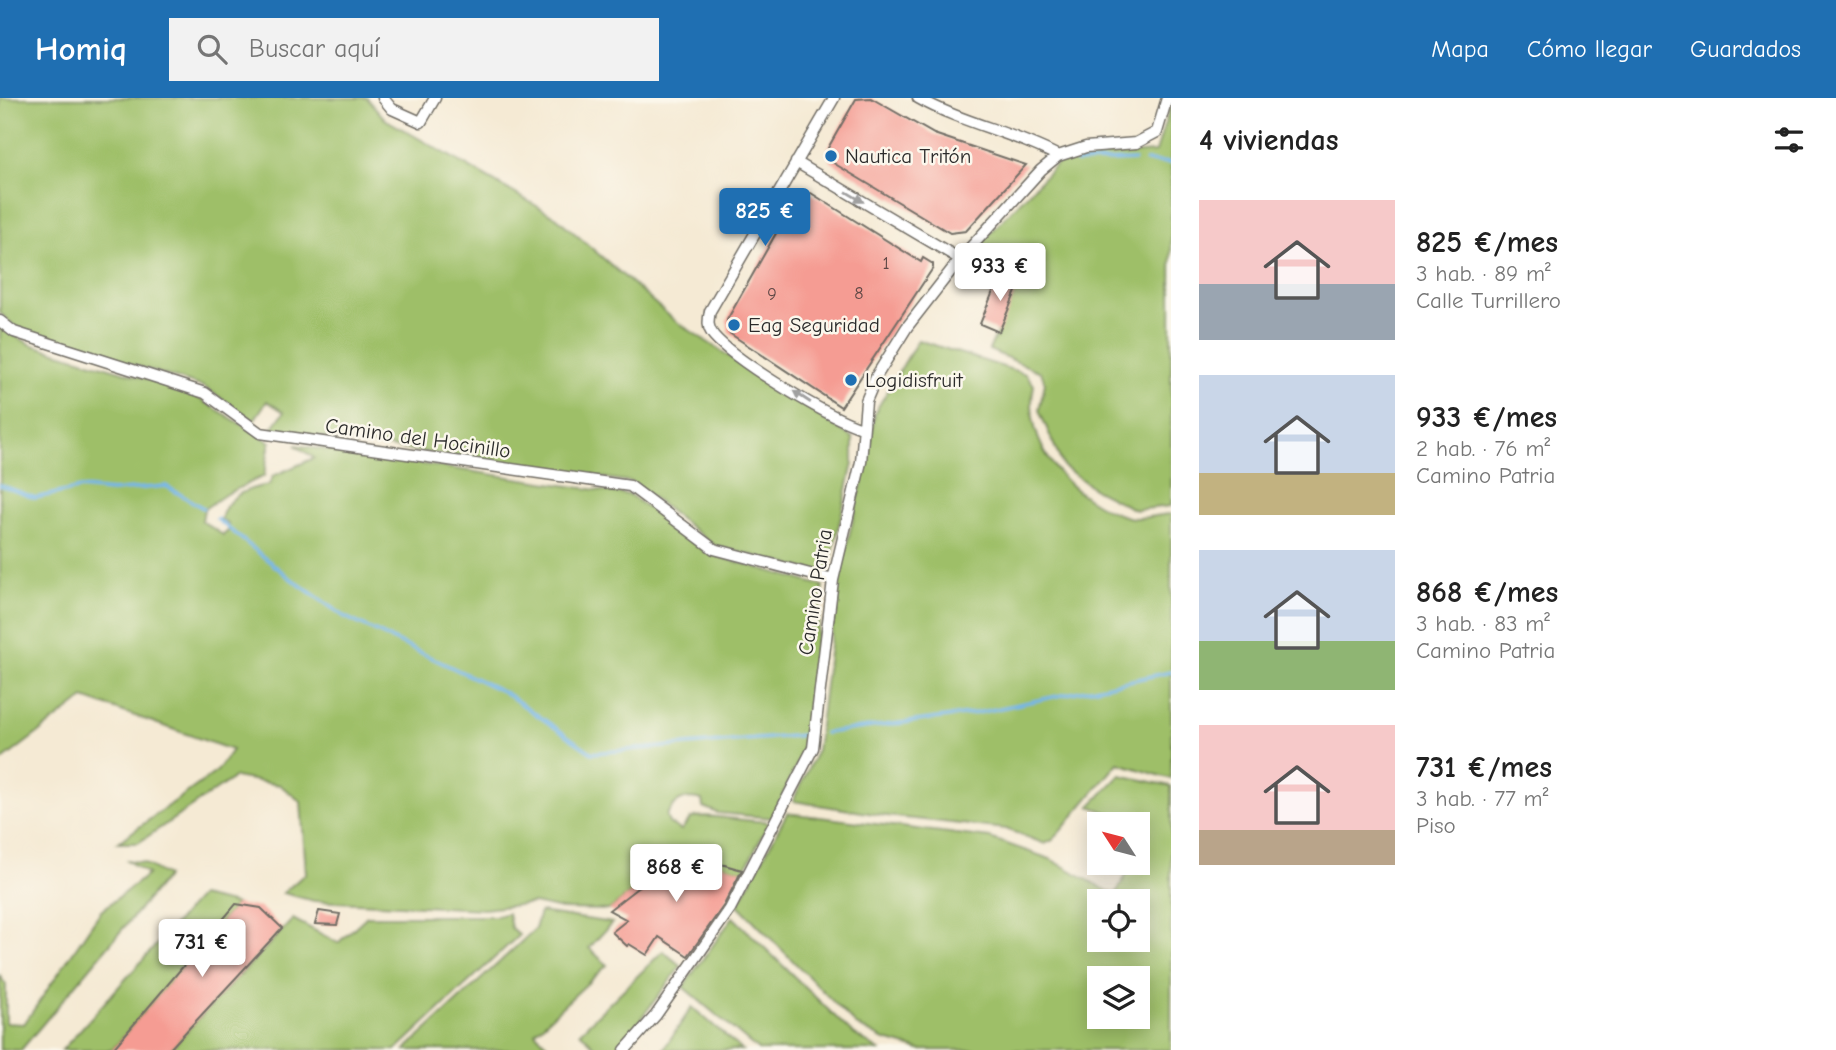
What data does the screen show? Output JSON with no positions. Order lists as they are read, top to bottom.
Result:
{
  "streets": {
    "street": ["Camino del Hocinillo", "Camino Patria"]
  },
  "crossings": [
    ["Camino del Hocinillo", "Camino Patria"]
  ],
  "places": ["Nautica Tritón", "Eag Seguridad", "Logidisfruit"],
  "house_numbers": ["1", "8", "9"],
  "north": "top left",
  "page": {
    "header": "Homiq",
    "search": "Buscar aquí",
    "nav": ["Mapa", "Cómo llegar", "Guardados"],
    "heading": "4 viviendas",
    "list": [
      {
        "name": "825 €/mes",
        "note": "3 hab. · 89 m² · Calle Turrillero"
      },
      {
        "name": "933 €/mes",
        "note": "2 hab. · 76 m² · Camino Patria"
      },
      {
        "name": "868 €/mes",
        "note": "3 hab. · 83 m² · Camino Patria"
      },
      {
        "name": "731 €/mes",
        "note": "3 hab. · 77 m² · Piso"
      }
    ],
    "price": [
      "825 €",
      "933 €",
      "868 €",
      "731 €"
    ]
  }
}
